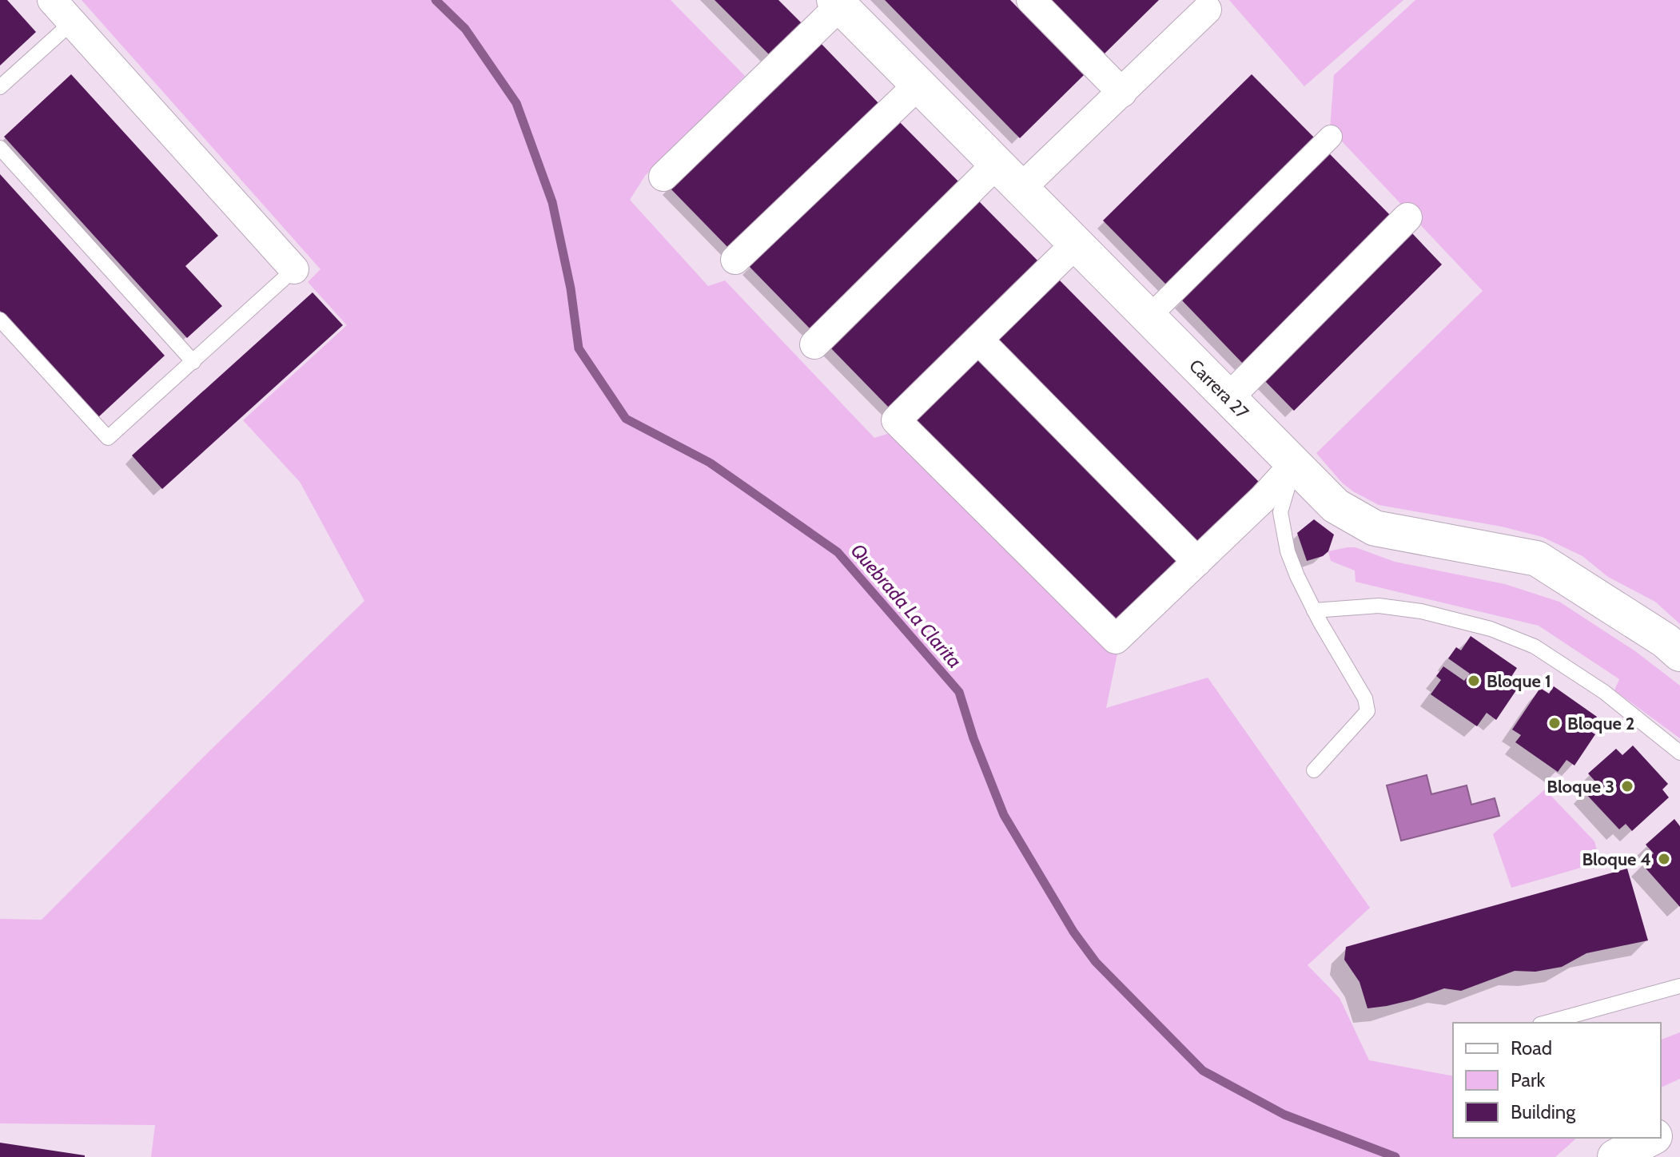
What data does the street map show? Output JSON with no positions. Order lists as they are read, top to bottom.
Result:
{
  "streets": {
    "street": ["Carrera 27"]
  },
  "water": ["Quebrada La Clarita"],
  "places": [
    "Bloque 1",
    "Bloque 2",
    "Bloque 3",
    "Bloque 4"
  ],
  "legend": ["Road", "Park", "Building"]
}
